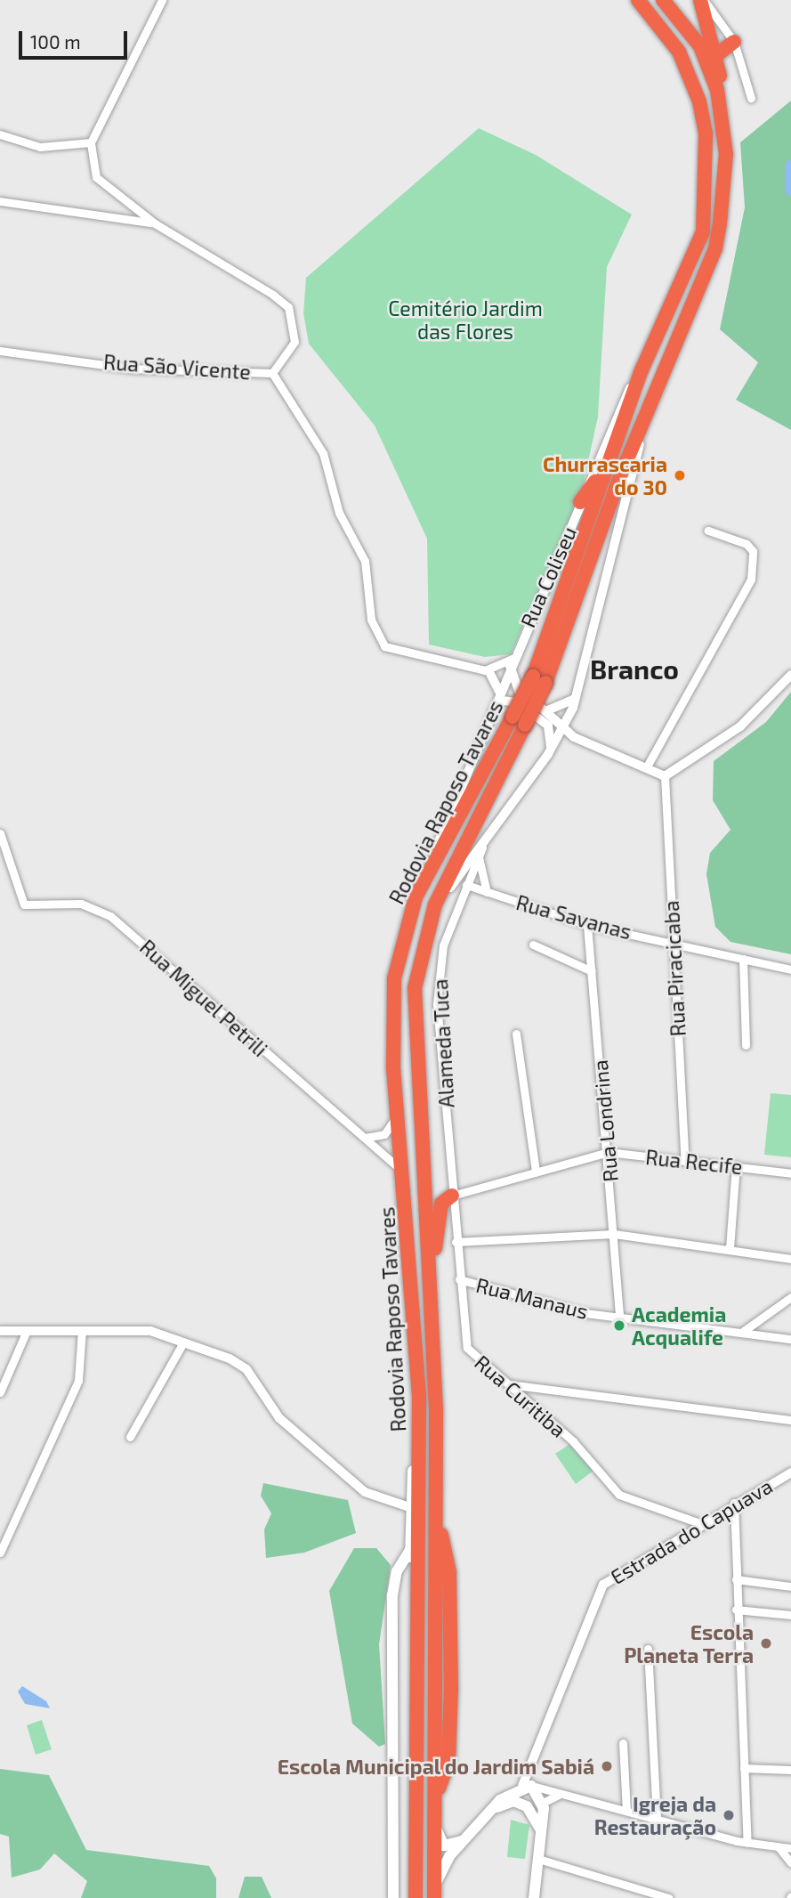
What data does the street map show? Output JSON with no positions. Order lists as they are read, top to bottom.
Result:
{
  "streets": {
    "highway": ["Rodovia Raposo Tavares"],
    "street": [
      "Rua São Vicente",
      "Rua Coliseu",
      "Rua Savanas",
      "Rua Piracicaba",
      "Rua Miguel Petrili",
      "Alameda Tuca",
      "Rua Londrina",
      "Rua Recife",
      "Rua Manaus",
      "Rua Curitiba",
      "Estrada do Capuava"
    ]
  },
  "crossings": [
    ["Rua Coliseu", "Rodovia Raposo Tavares"],
    ["Rodovia Raposo Tavares", "Rua Miguel Petrili"],
    ["Rodovia Raposo Tavares", "Alameda Tuca"],
    ["Rua Savanas", "Rua Piracicaba"],
    ["Rua Savanas", "Alameda Tuca"],
    ["Rua Savanas", "Rua Londrina"],
    ["Rua Piracicaba", "Rua Recife"],
    ["Alameda Tuca", "Rua Recife"],
    ["Alameda Tuca", "Rua Curitiba"],
    ["Rua Londrina", "Rua Recife"],
    ["Rua Londrina", "Rua Manaus"],
    ["Rua Recife", "Rua Curitiba"],
    ["Rua Manaus", "Rua Curitiba"],
    ["Rua Curitiba", "Estrada do Capuava"]
  ],
  "districts": ["Branco"],
  "parks": ["Cemitério Jardim das Flores"],
  "places": [
    "Churrascaria do 30",
    "Academia Acqualife",
    "Escola Planeta Terra",
    "Escola Municipal do Jardim Sabiá",
    "Igreja da Restauração"
  ],
  "scale_bar": "100 m"
}
